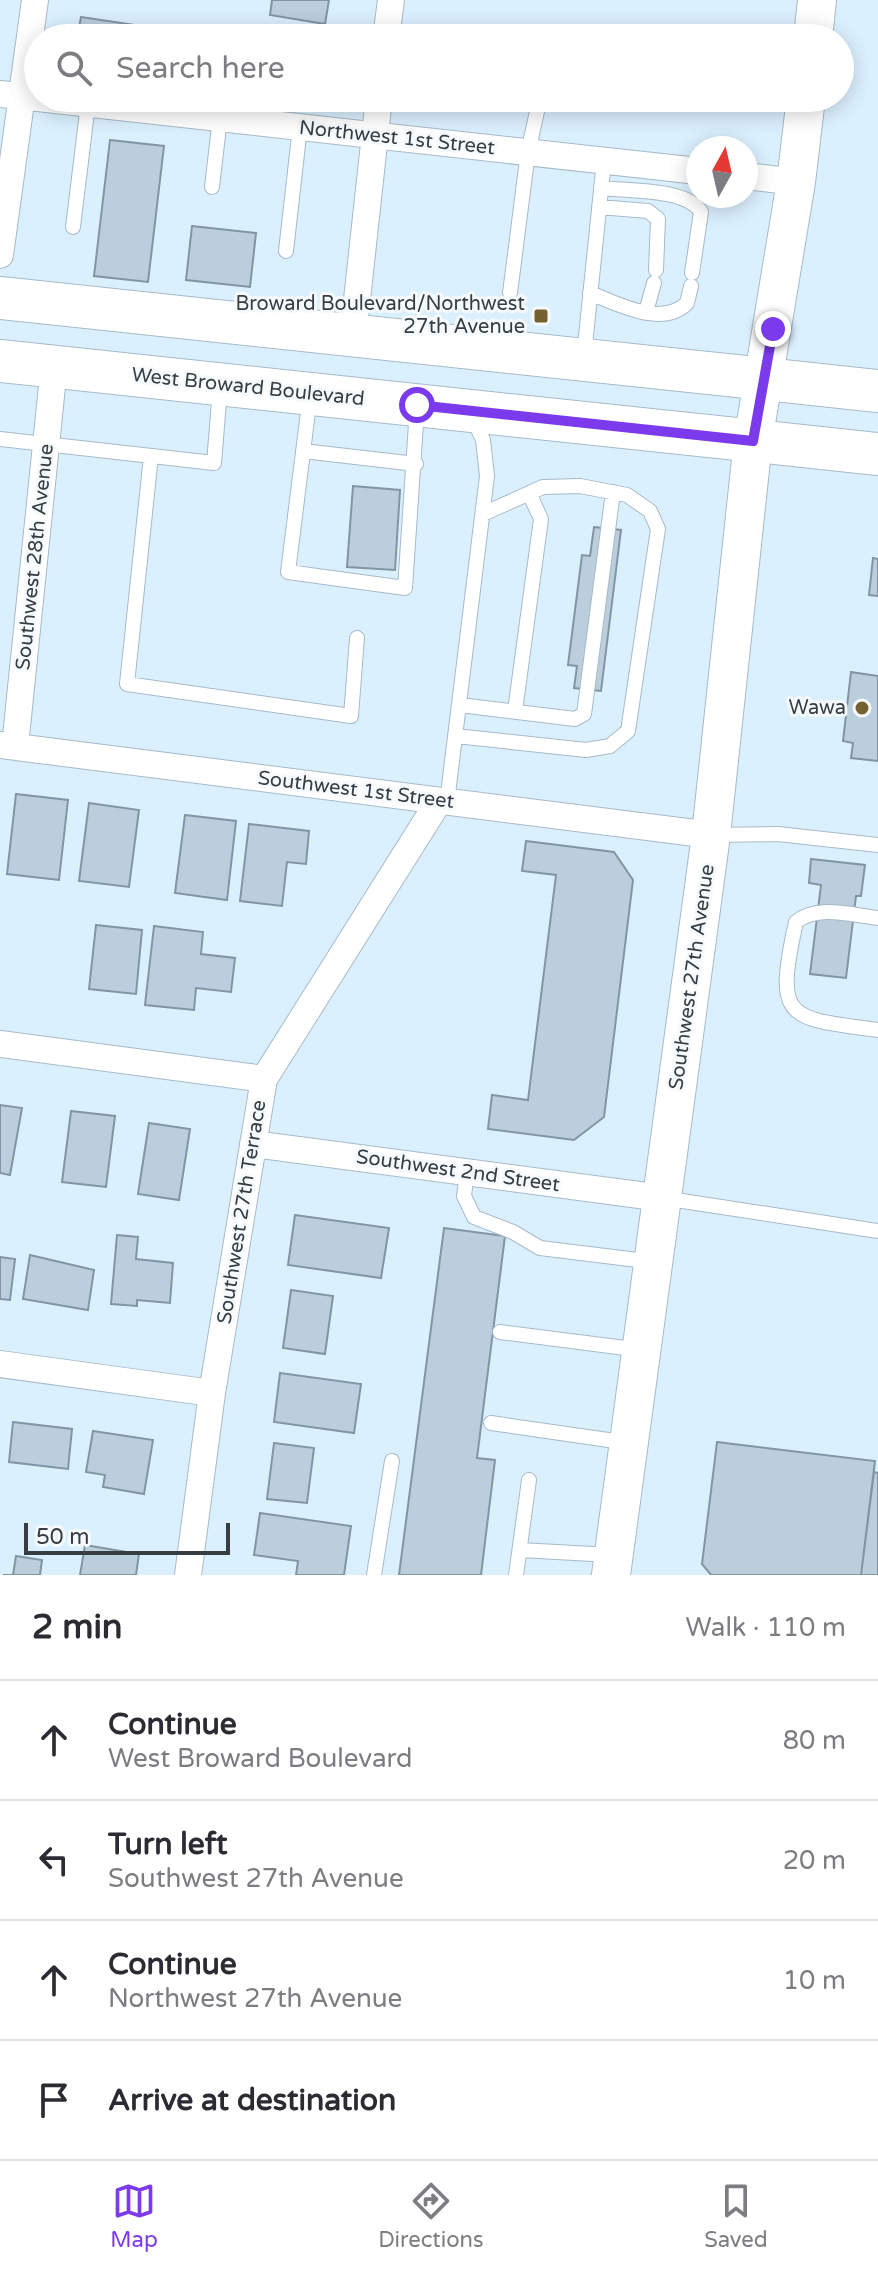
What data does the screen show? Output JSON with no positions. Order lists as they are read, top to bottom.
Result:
{
  "streets": {
    "main road": ["West Broward Boulevard"],
    "street": [
      "Northwest 1st Street",
      "Southwest 28th Avenue",
      "Southwest 1st Street",
      "Southwest 27th Avenue",
      "Southwest 2nd Street",
      "Southwest 27th Terrace"
    ]
  },
  "crossings": [
    ["West Broward Boulevard", "Southwest 28th Avenue"],
    ["West Broward Boulevard", "Southwest 27th Avenue"],
    ["Southwest 28th Avenue", "Southwest 1st Street"],
    ["Southwest 1st Street", "Southwest 27th Avenue"],
    ["Southwest 1st Street", "Southwest 27th Terrace"],
    ["Southwest 27th Avenue", "Southwest 2nd Street"],
    ["Southwest 2nd Street", "Southwest 27th Terrace"]
  ],
  "places": {
    "transit": ["Broward Boulevard/Northwest 27th Avenue"],
    "other": ["Wawa"]
  },
  "scale_bar": "50 m",
  "north": "top",
  "page": {
    "search": "Search here",
    "scale": "50 m",
    "heading": ["2 min", "Walk · 110 m"],
    "list": [
      ["Continue", "West Broward Boulevard", "80 m"],
      ["Turn left", "Southwest 27th Avenue", "20 m"],
      ["Continue", "Northwest 27th Avenue", "10 m"],
      "Arrive at destination"
    ],
    "nav": ["Map", "Directions", "Saved"]
  }
}
